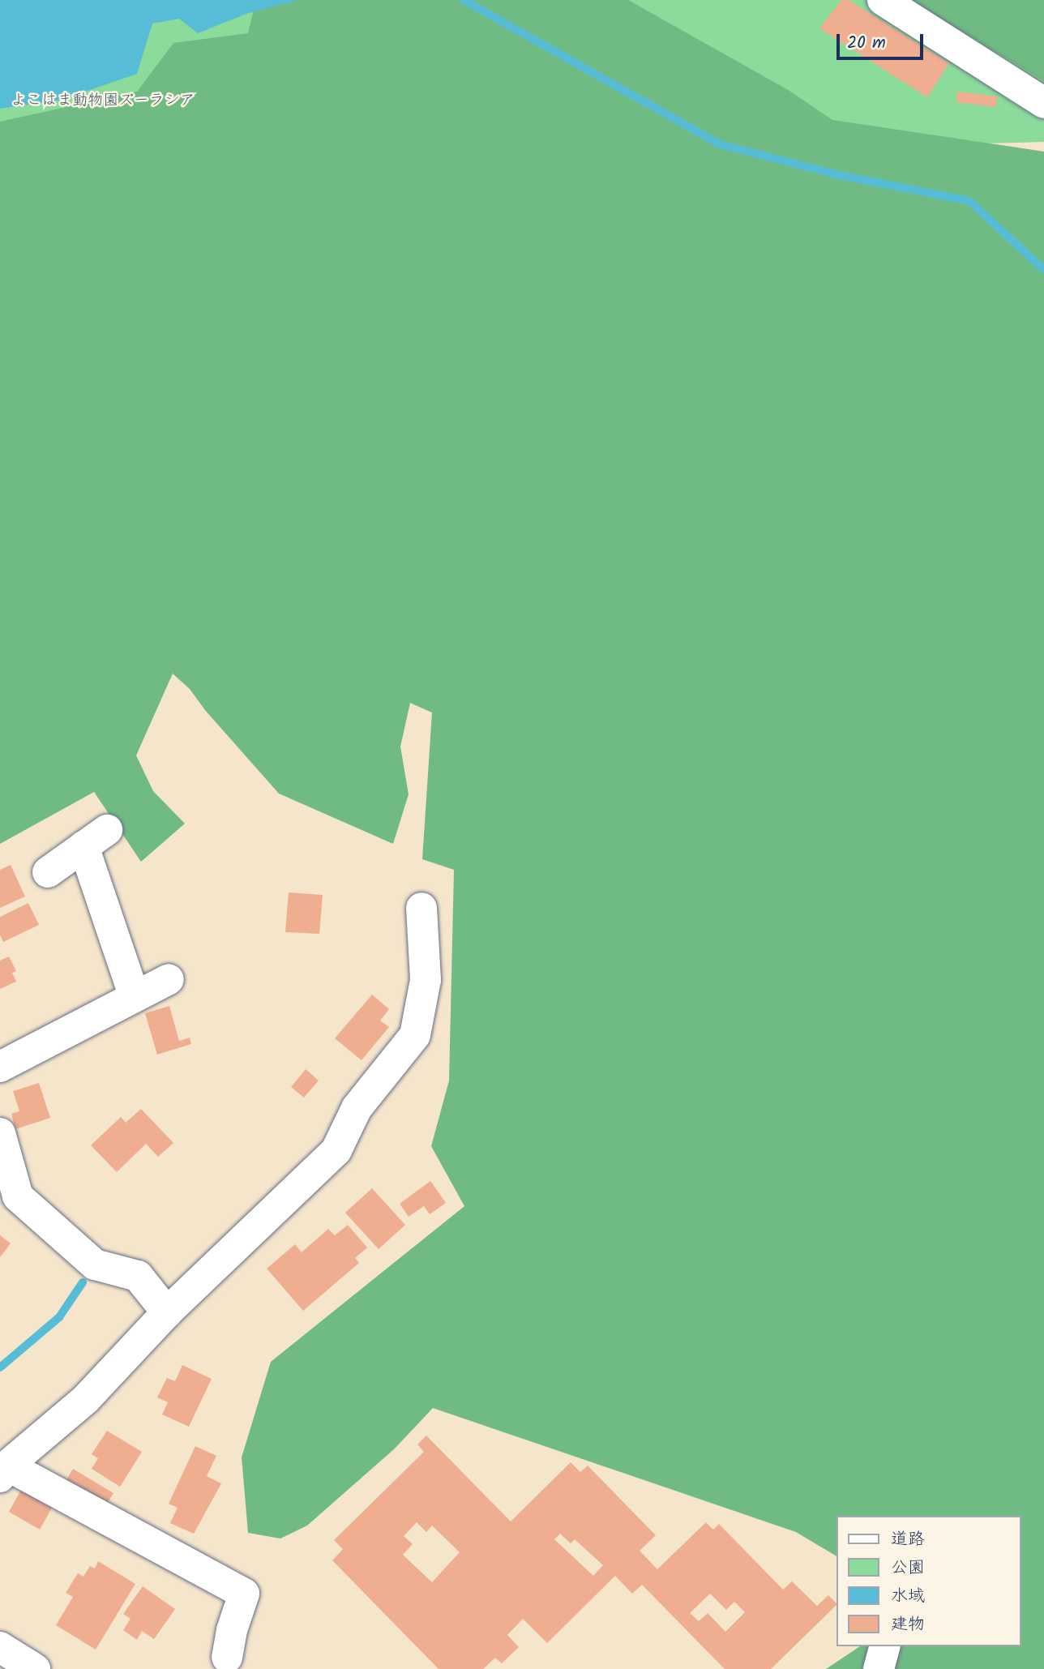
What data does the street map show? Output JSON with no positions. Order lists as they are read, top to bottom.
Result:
{
  "parks": ["よこはま動物園ズーラシア"],
  "legend": [
    "道路",
    "公園",
    "水域",
    "建物"
  ],
  "scale_bar": "20 m"
}
